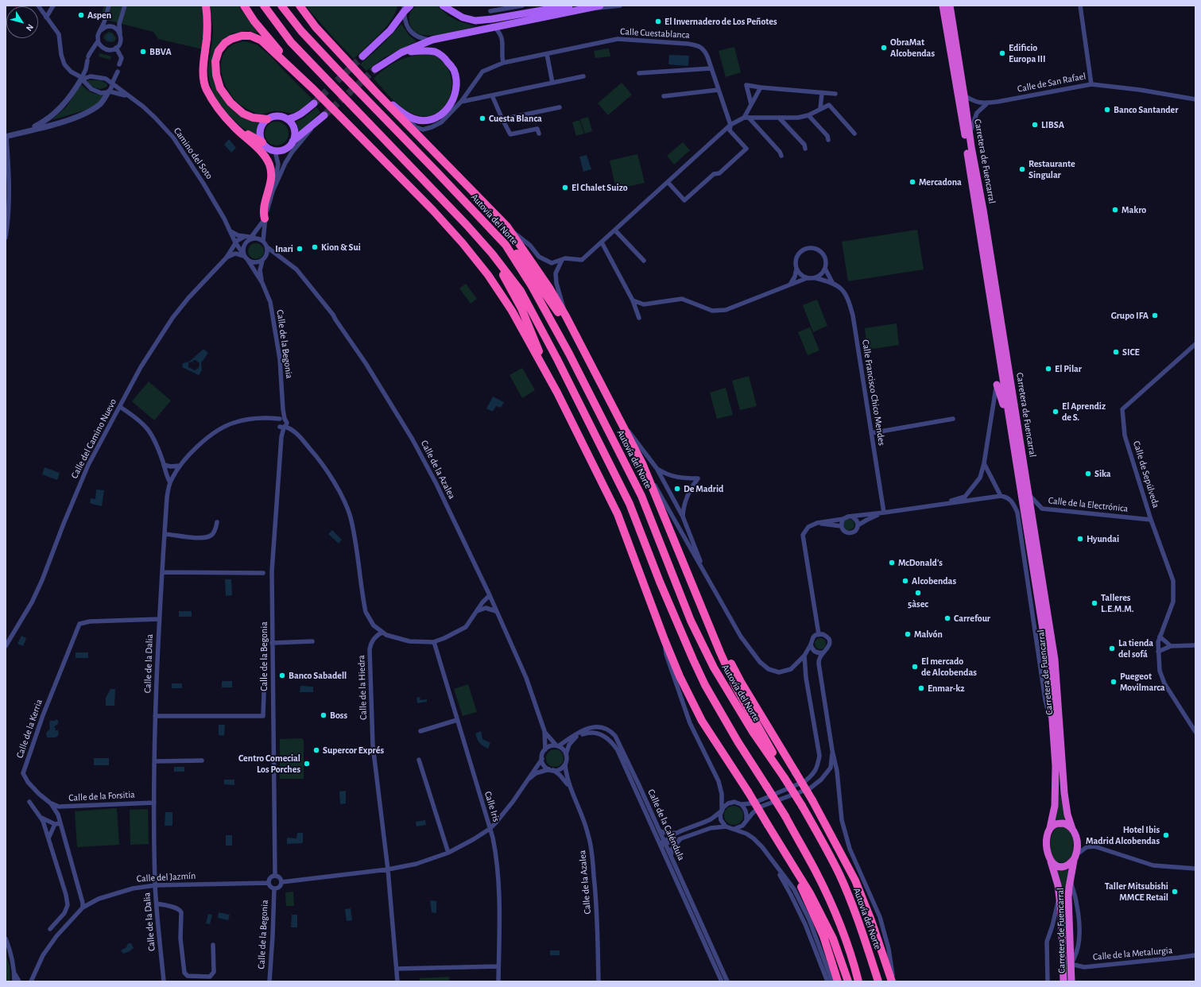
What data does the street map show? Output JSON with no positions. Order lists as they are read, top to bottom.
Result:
{
  "streets": {
    "highway": ["Carretera de Fuencarral", "Autovía del Norte"],
    "street": [
      "Calle Cuestablanca",
      "Calle de San Rafael",
      "Camino del Soto",
      "Calle de la Begonia",
      "Calle Francisco Chico Mendes",
      "Calle del Camino Nuevo",
      "Calle de la Azalea",
      "Calle de Sepúlveda",
      "Calle de la Electrónica",
      "Calle de la Dalia",
      "Calle de la Hiedra",
      "Calle de la Kerria",
      "Calle de la Forsitia",
      "Calle Iris",
      "Calle de la Caléndula",
      "Calle del Jazmín",
      "Calle de la Metalurgia"
    ]
  },
  "crossings": [
    ["Camino del Soto", "Calle de la Begonia"],
    ["Camino del Soto", "Calle del Camino Nuevo"],
    ["Camino del Soto", "Calle de la Azalea"],
    ["Carretera de Fuencarral", "Calle de la Electrónica"],
    ["Carretera de Fuencarral", "Calle de la Metalurgia"],
    ["Calle de la Begonia", "Calle de la Azalea"],
    ["Calle de la Begonia", "Calle de la Dalia"],
    ["Calle de la Begonia", "Calle del Jazmín"],
    ["Calle de la Azalea", "Calle de la Caléndula"],
    ["Calle de Sepúlveda", "Calle de la Electrónica"],
    ["Calle de la Dalia", "Calle de la Kerria"],
    ["Calle de la Dalia", "Calle de la Forsitia"],
    ["Calle de la Dalia", "Calle del Jazmín"],
    ["Calle de la Kerria", "Calle de la Forsitia"],
    ["Calle de la Kerria", "Calle del Jazmín"]
  ],
  "places": [
    "Aspen",
    "El Invernadero de Los Peñotes",
    "ObraMat Alcobendas",
    "BBVA",
    "Edificio Europa III",
    "Banco Santander",
    "Cuesta Blanca",
    "LIBSA",
    "Restaurante Singular",
    "Mercadona",
    "El Chalet Suizo",
    "Makro",
    "Kion & Sui",
    "Inari",
    "Grupo IFA",
    "SICE",
    "El Pilar",
    "El Aprendiz de S.",
    "Sika",
    "De Madrid",
    "Hyundai",
    "McDonald's",
    "Alcobendas",
    "5àsec",
    "Talleres L.E.M.M.",
    "Carrefour",
    "Malvón",
    "La tienda del sofá",
    "El mercado de Alcobendas",
    "Banco Sabadell",
    "Puegeot Movilmarca",
    "Enmar-k2",
    "Boss",
    "Supercor Exprés",
    "Centro Comecial Los Porches",
    "Hotel Ibis Madrid Alcobendas",
    "Taller Mitsubishi MMCE Retail"
  ],
  "north": "bottom right"
}
